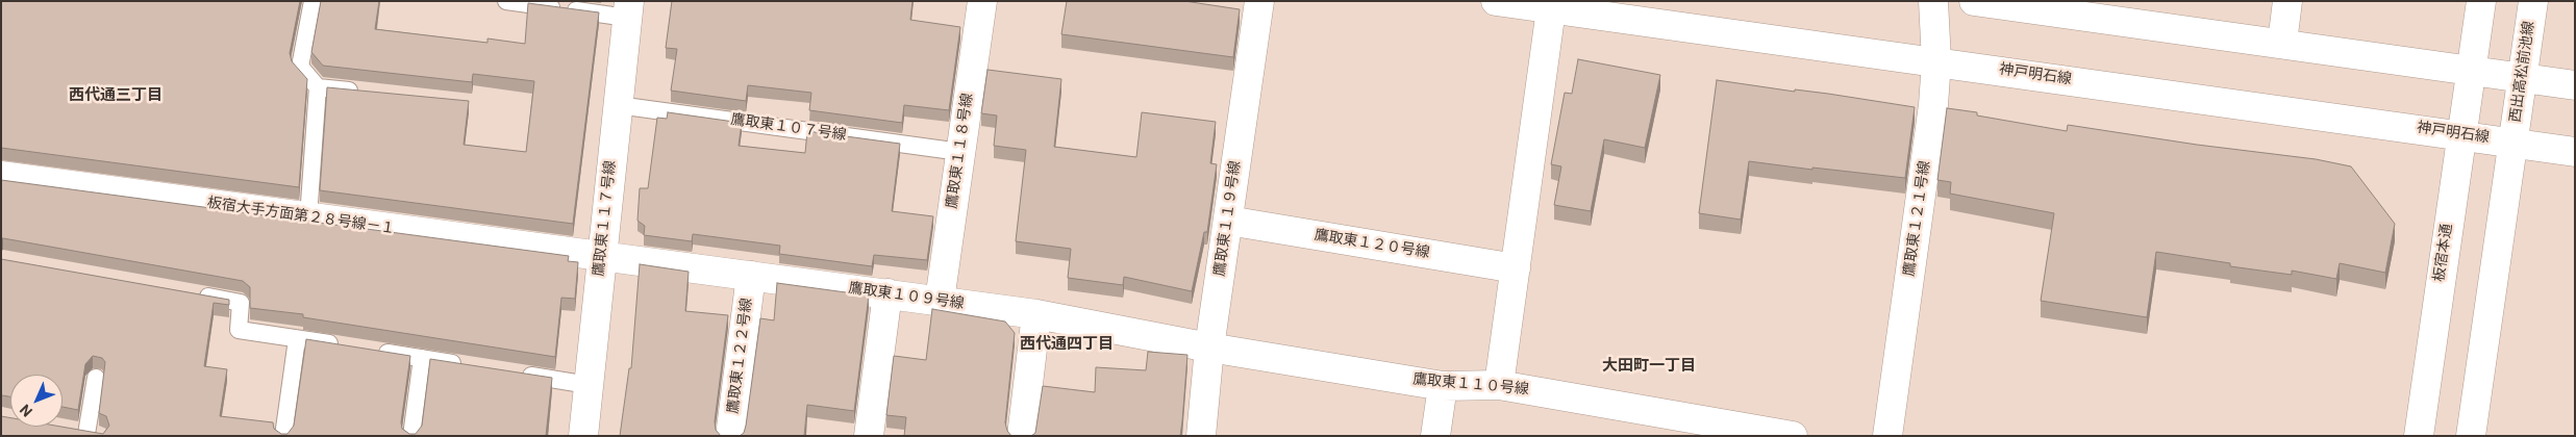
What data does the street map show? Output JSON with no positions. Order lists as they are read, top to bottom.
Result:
{
  "streets": {
    "street": [
      "西出高松前池線",
      "神戸明石線",
      "鷹取東１１８号線",
      "板宿大手方面第２８号線－１",
      "鷹取東１１７号線",
      "鷹取東１１９号線",
      "鷹取東１２１号線",
      "鷹取東１２０号線",
      "板宿本通",
      "鷹取東１０９号線",
      "鷹取東１２２号線",
      "鷹取東１１０号線"
    ],
    "lane": ["鷹取東１０７号線"]
  },
  "crossings": [
    ["西出高松前池線", "神戸明石線"],
    ["神戸明石線", "鷹取東１２１号線"],
    ["神戸明石線", "板宿本通"],
    ["鷹取東１０７号線", "鷹取東１１８号線"],
    ["鷹取東１０７号線", "鷹取東１１７号線"],
    ["鷹取東１１８号線", "鷹取東１０９号線"],
    ["板宿大手方面第２８号線－１", "鷹取東１１７号線"],
    ["板宿大手方面第２８号線－１", "鷹取東１０９号線"],
    ["鷹取東１１７号線", "鷹取東１０９号線"],
    ["鷹取東１１９号線", "鷹取東１２０号線"],
    ["鷹取東１１９号線", "鷹取東１０９号線"],
    ["鷹取東１１９号線", "鷹取東１１０号線"],
    ["鷹取東１０９号線", "鷹取東１２２号線"],
    ["鷹取東１０９号線", "鷹取東１１０号線"]
  ],
  "districts": ["西代通三丁目", "西代通四丁目", "大田町一丁目"],
  "north": "bottom left"
}
